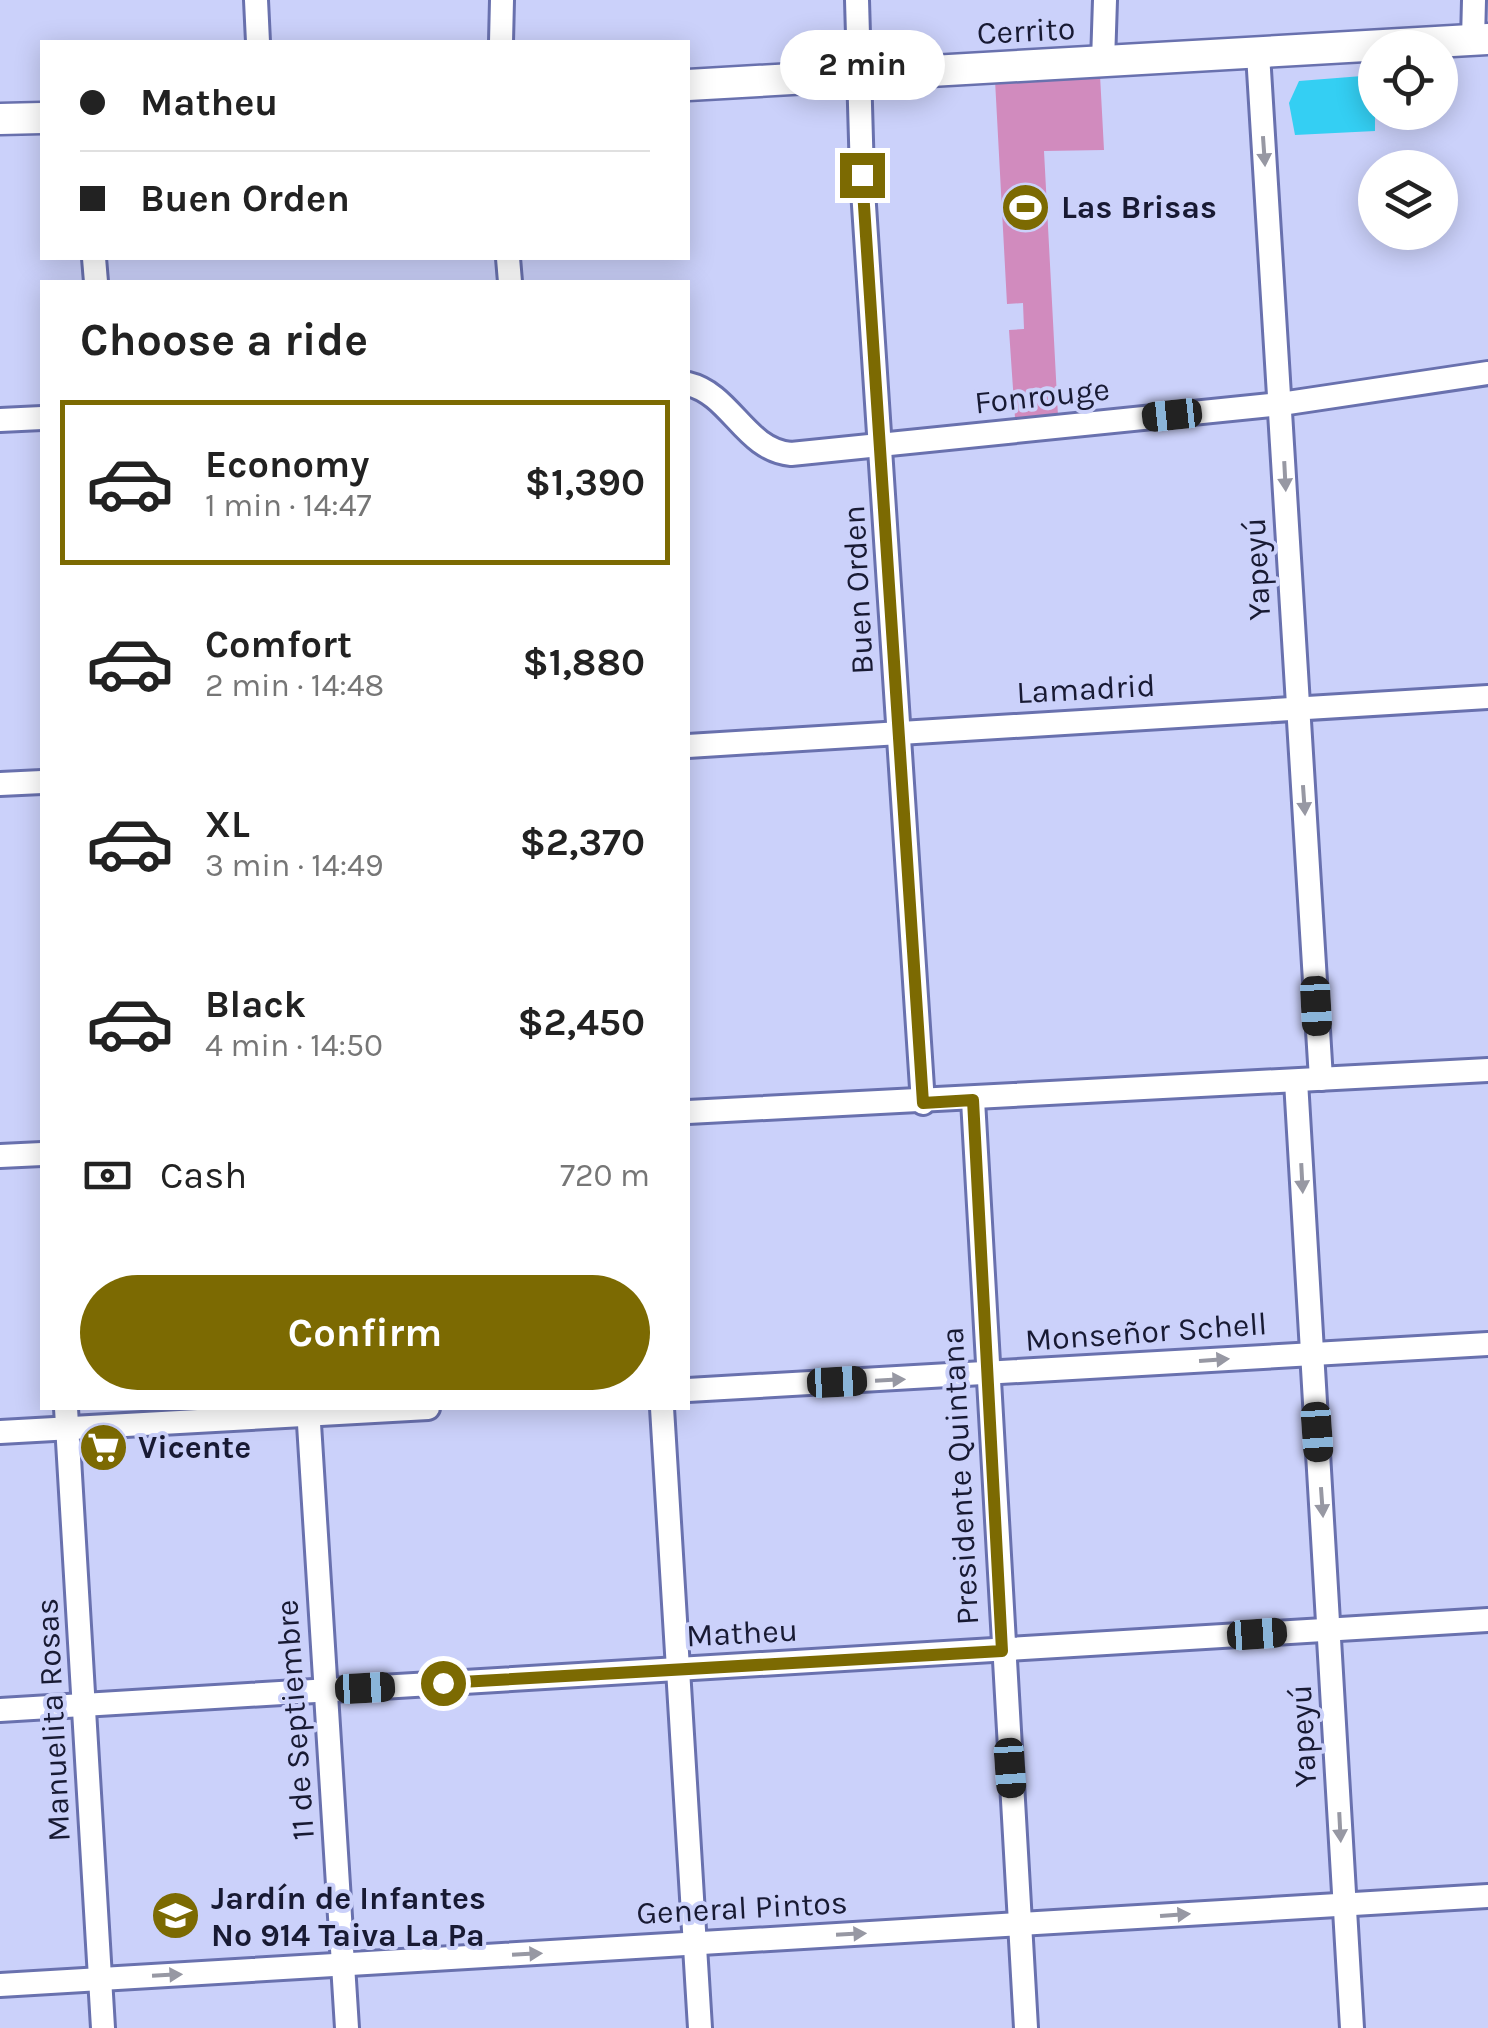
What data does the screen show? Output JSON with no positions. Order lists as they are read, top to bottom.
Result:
{
  "streets": {
    "main road": ["Cerrito"],
    "street": [
      "Fonrouge",
      "Yapeyú",
      "Buen Orden",
      "Lamadrid",
      "Monseñor Schell",
      "Presidente Quintana",
      "Matheu",
      "Manuelita Rosas",
      "11 de Septiembre",
      "General Pintos"
    ]
  },
  "crossings": [
    ["Cerrito", "Yapeyú"],
    ["Cerrito", "Buen Orden"],
    ["Fonrouge", "Yapeyú"],
    ["Fonrouge", "Buen Orden"],
    ["Yapeyú", "Lamadrid"],
    ["Yapeyú", "Monseñor Schell"],
    ["Yapeyú", "Matheu"],
    ["Yapeyú", "General Pintos"],
    ["Buen Orden", "Lamadrid"],
    ["Monseñor Schell", "Presidente Quintana"],
    ["Presidente Quintana", "Matheu"],
    ["Presidente Quintana", "General Pintos"],
    ["Matheu", "Manuelita Rosas"],
    ["Matheu", "11 de Septiembre"],
    ["Manuelita Rosas", "General Pintos"],
    ["11 de Septiembre", "General Pintos"]
  ],
  "one_way": ["Yapeyú", "Monseñor Schell", "General Pintos"],
  "places": {
    "sports": ["Las Brisas"],
    "supermarket": ["Vicente"],
    "school or university": ["Jardín de Infantes Nº 914 Taiva La Pa"]
  },
  "page": {
    "bubble": "2 min",
    "banner": ["Matheu", "Buen Orden"],
    "heading": "Choose a ride",
    "list": [
      {
        "name": "Economy",
        "note": "1 min · 14:47",
        "value": "$1,390"
      },
      {
        "name": "Comfort",
        "note": "2 min · 14:48",
        "value": "$1,880"
      },
      {
        "name": "XL",
        "note": "3 min · 14:49",
        "value": "$2,370"
      },
      {
        "name": "Black",
        "note": "4 min · 14:50",
        "value": "$2,450"
      }
    ],
    "pay": ["Cash", "720 m"],
    "buttons": "Confirm"
  }
}
